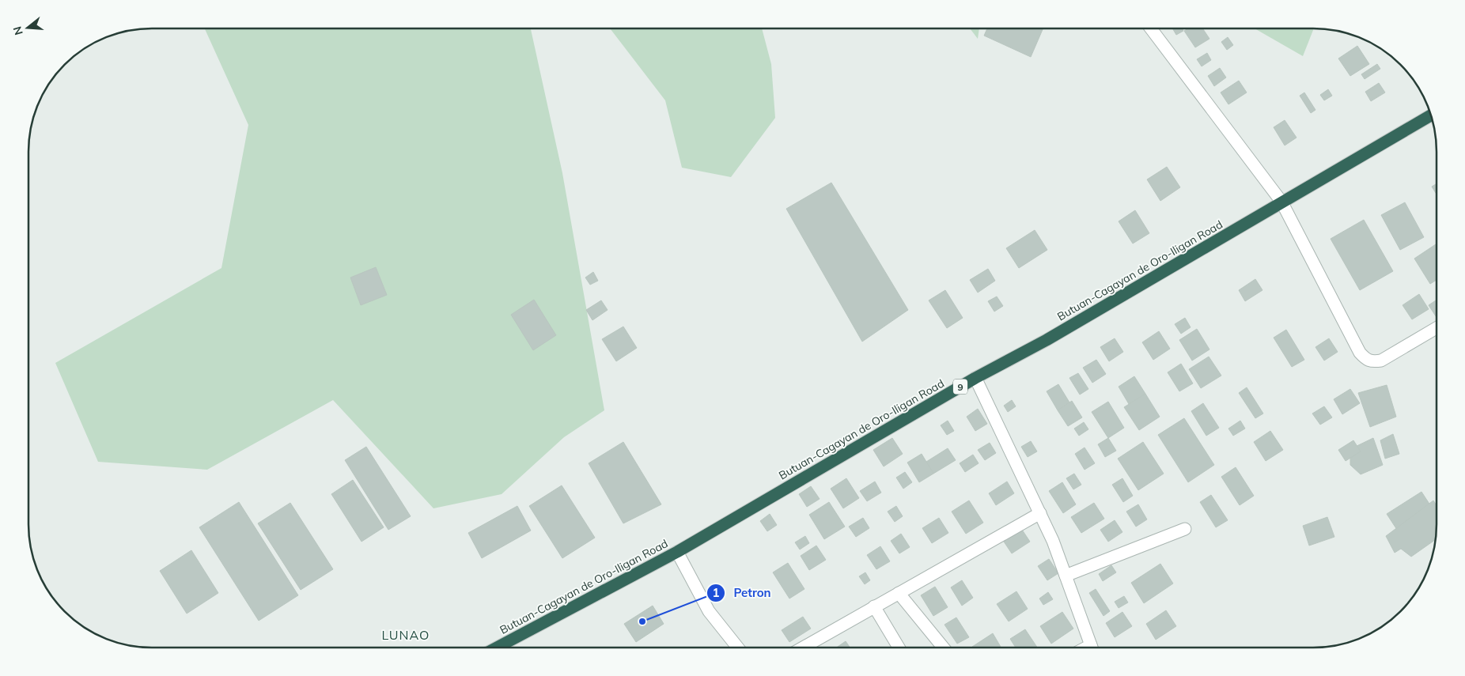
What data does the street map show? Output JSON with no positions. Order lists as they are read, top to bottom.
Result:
{
  "streets": {
    "highway": ["Butuan-Cagayan de Oro-Iligan Road", "9"]
  },
  "districts": ["LUNAO"],
  "places": ["Petron"],
  "north": "left"
}
